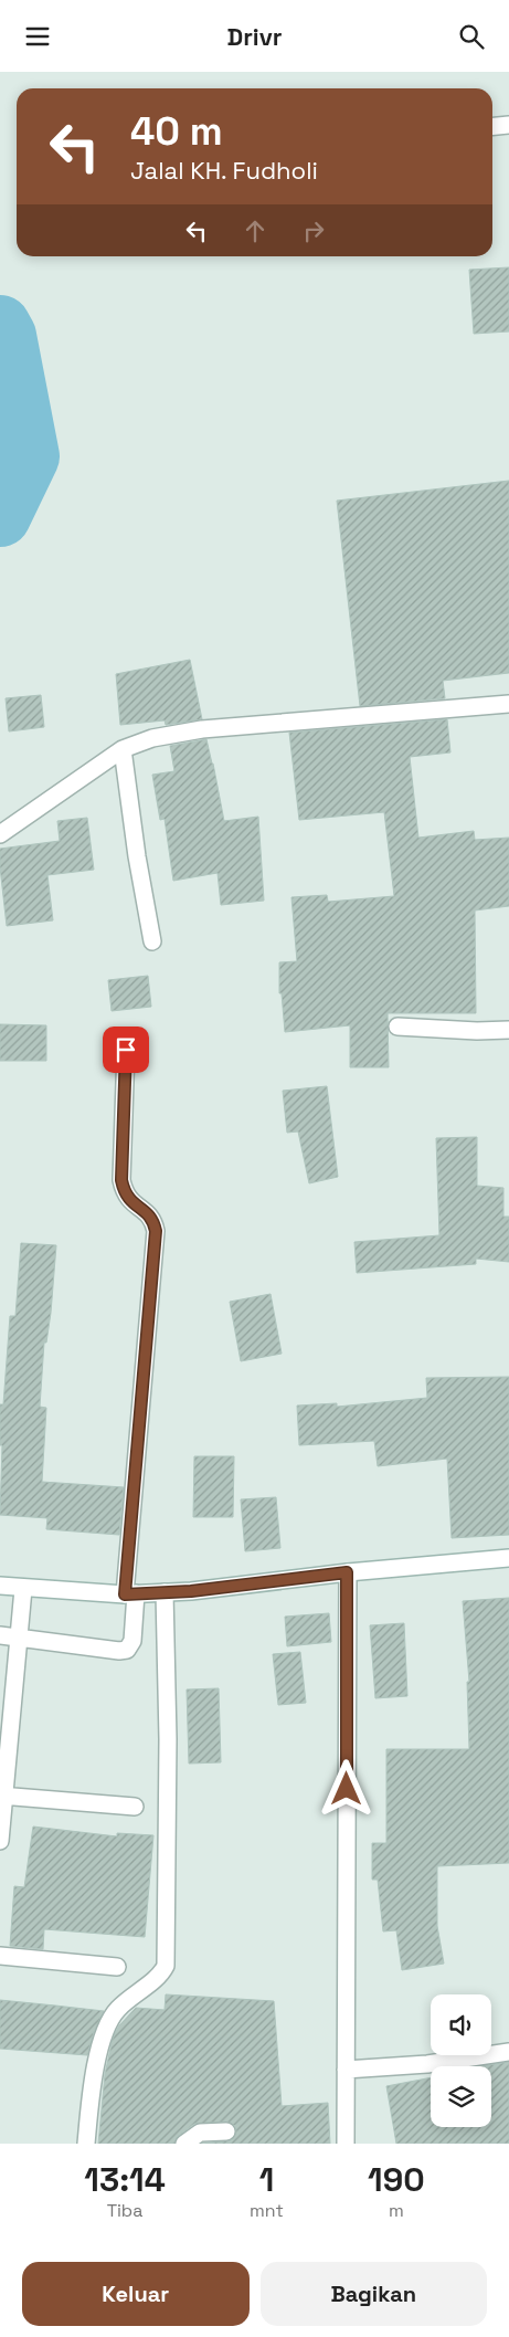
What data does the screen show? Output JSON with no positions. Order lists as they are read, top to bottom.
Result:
{
  "page": {
    "header": "Drivr",
    "turn": ["40 m", "Jalal KH. Fudholi"],
    "eta": [
      "13:14",
      "Tiba",
      "1",
      "mnt",
      "190",
      "m"
    ],
    "buttons": ["Keluar", "Bagikan"]
  }
}
